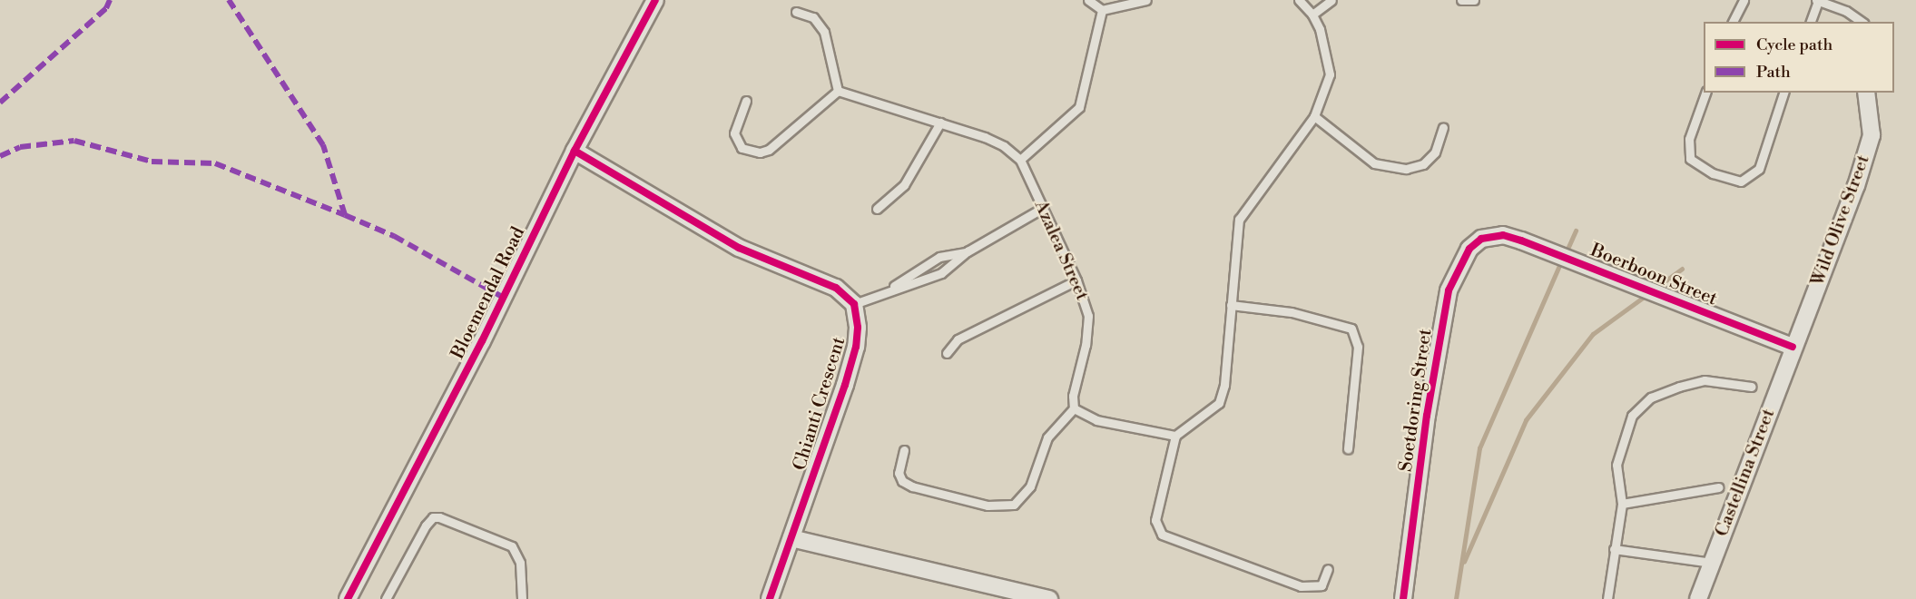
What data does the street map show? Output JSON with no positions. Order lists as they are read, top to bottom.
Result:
{
  "streets": {
    "street": [
      "Wild Olive Street",
      "Boerboon Street",
      "Bloemendal Road",
      "Soetdoring Street",
      "Chianti Crescent",
      "Castellina Street"
    ],
    "lane": ["Azalea Street"]
  },
  "crossings": [
    ["Wild Olive Street", "Boerboon Street"],
    ["Wild Olive Street", "Castellina Street"],
    ["Boerboon Street", "Soetdoring Street"],
    ["Boerboon Street", "Castellina Street"]
  ],
  "legend": ["Cycle path", "Path"]
}
